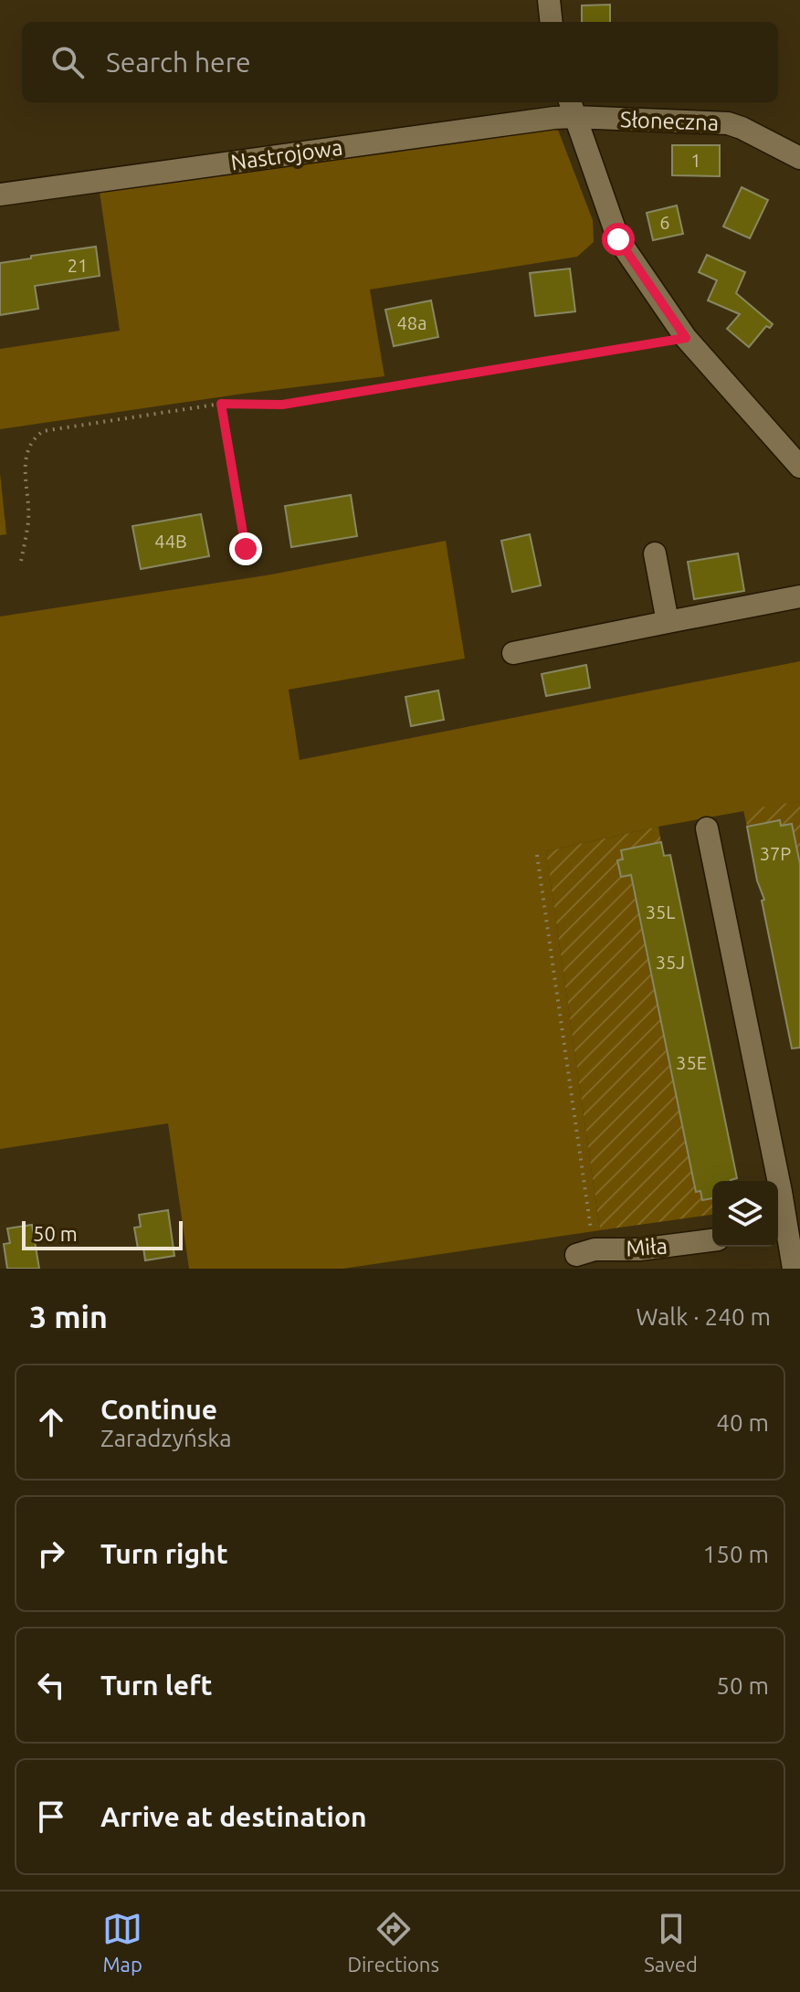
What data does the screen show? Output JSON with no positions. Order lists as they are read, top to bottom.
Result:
{
  "streets": {
    "street": ["Słoneczna", "Nastrojowa", "Miła"]
  },
  "crossings": [
    ["Słoneczna", "Nastrojowa"]
  ],
  "house_numbers": [
    "1",
    "6",
    "21",
    "48a",
    "44B",
    "37P",
    "35L",
    "35J",
    "35E"
  ],
  "scale_bar": "50 m",
  "page": {
    "search": "Search here",
    "scale": "50 m",
    "heading": ["3 min", "Walk · 240 m"],
    "list": [
      ["Continue", "Zaradzyńska", "40 m"],
      ["Turn right", "150 m"],
      ["Turn left", "50 m"],
      "Arrive at destination"
    ],
    "nav": ["Map", "Directions", "Saved"]
  }
}
